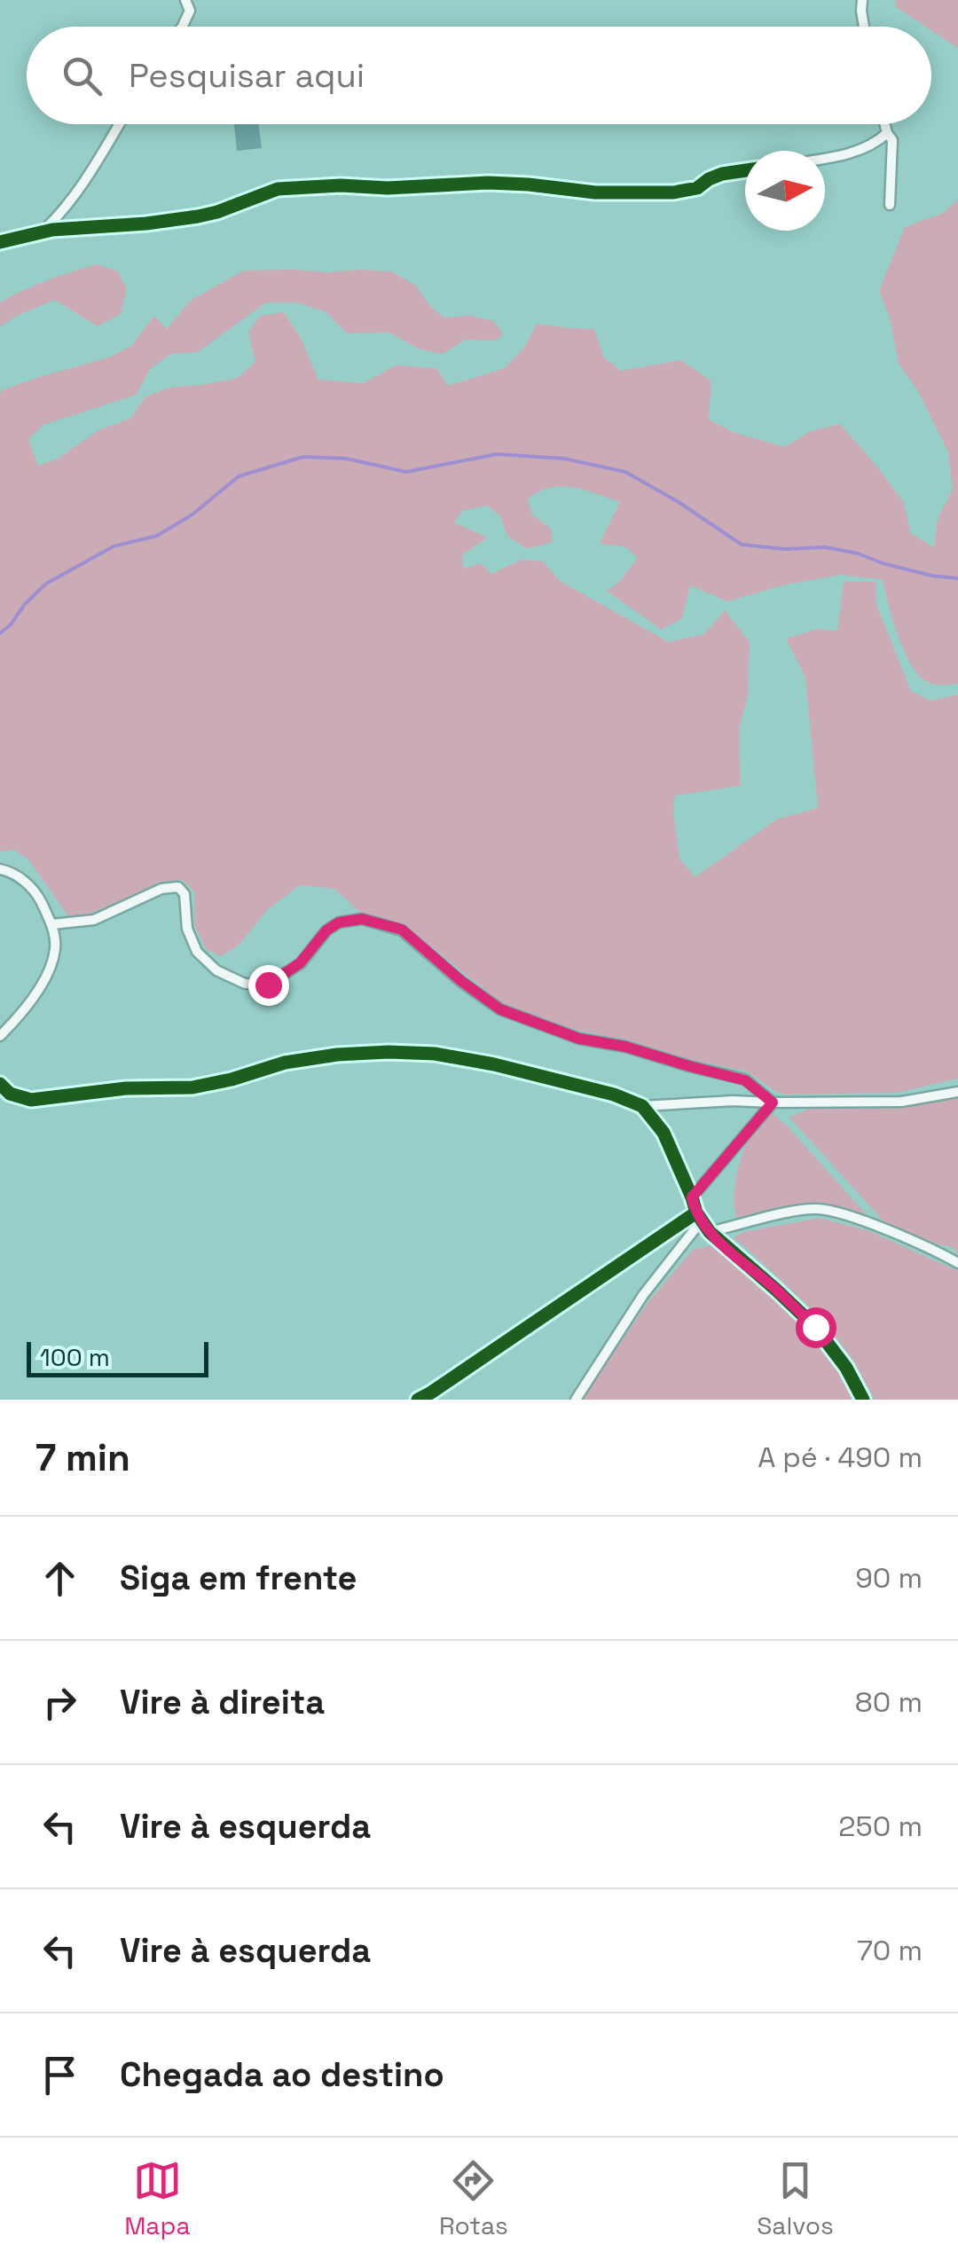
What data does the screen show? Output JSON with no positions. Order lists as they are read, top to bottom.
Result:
{
  "scale_bar": "100 m",
  "north": "right",
  "page": {
    "search": "Pesquisar aqui",
    "scale": "100 m",
    "heading": ["7 min", "A pé · 490 m"],
    "list": [
      ["Siga em frente", "90 m"],
      ["Vire à direita", "80 m"],
      ["Vire à esquerda", "250 m"],
      ["Vire à esquerda", "70 m"],
      "Chegada ao destino"
    ],
    "nav": ["Mapa", "Rotas", "Salvos"]
  }
}
